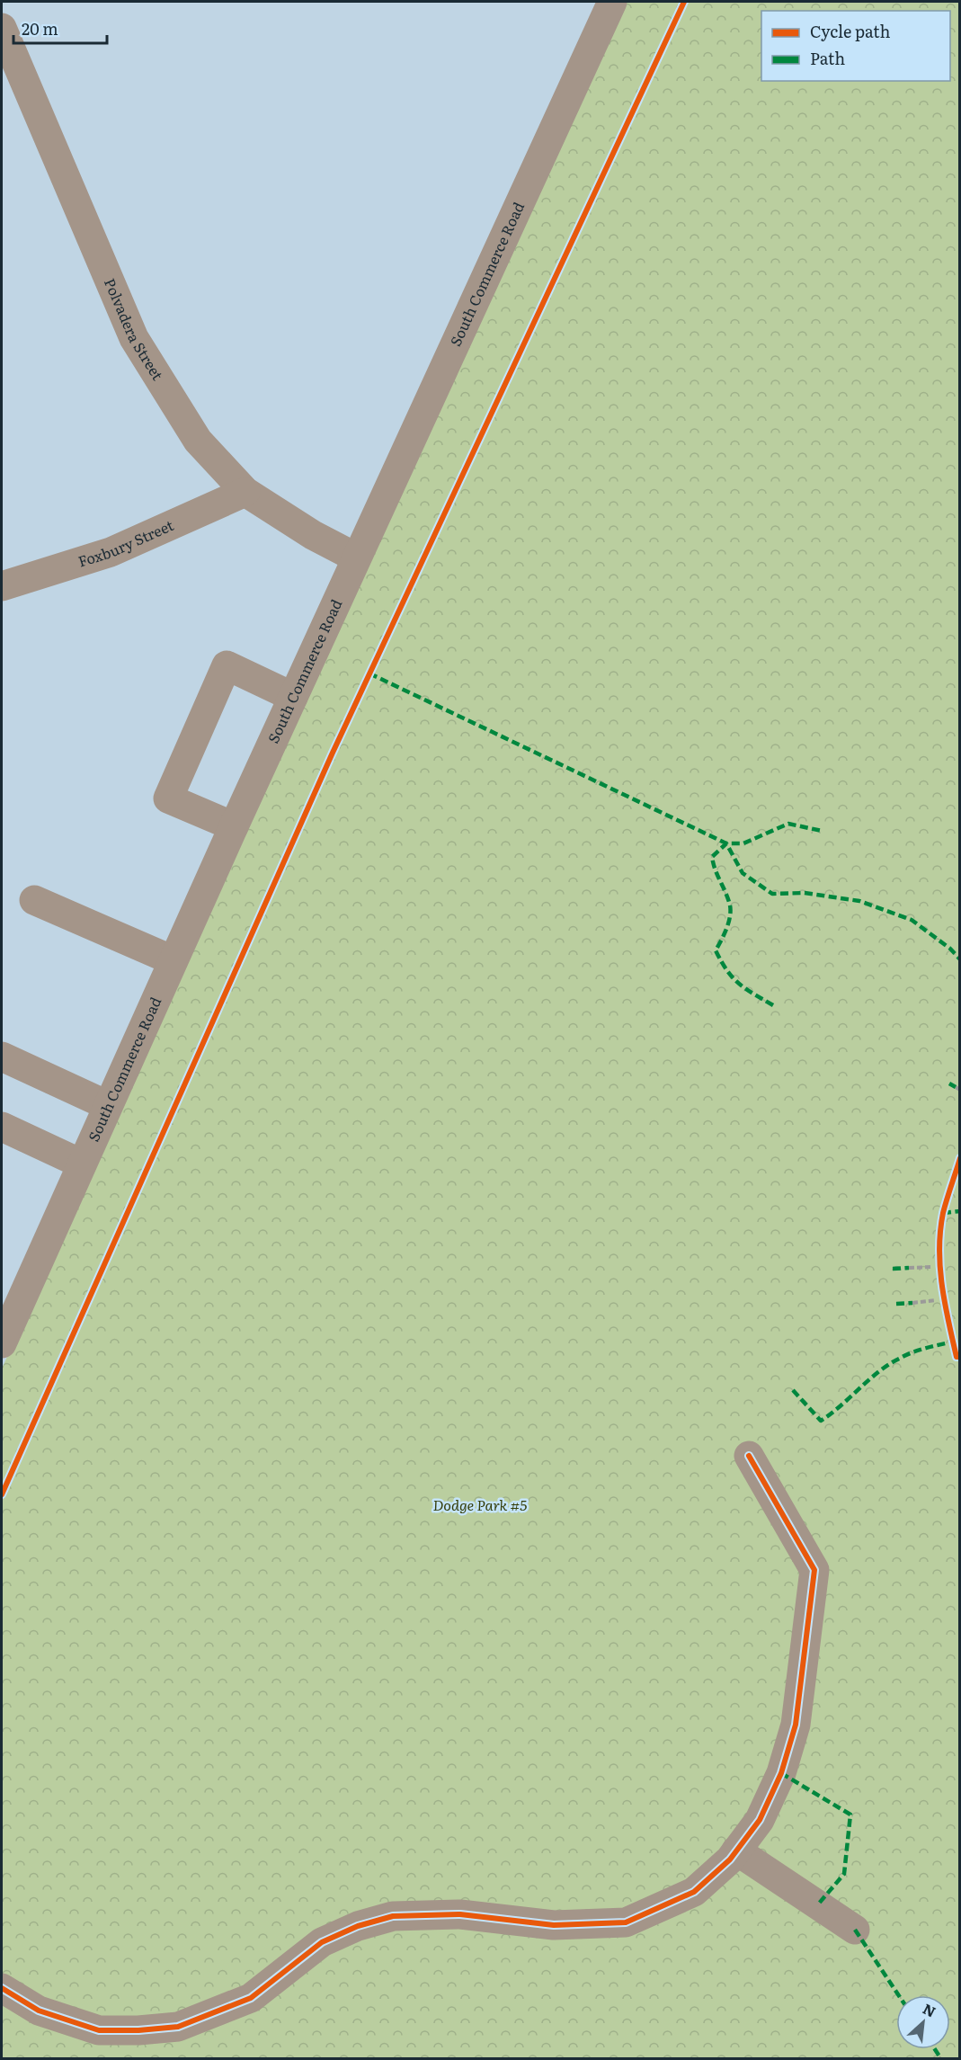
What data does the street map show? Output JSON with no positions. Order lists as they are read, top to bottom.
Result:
{
  "streets": {
    "street": ["South Commerce Road", "Polvadera Street", "Foxbury Street"]
  },
  "crossings": [
    ["South Commerce Road", "Polvadera Street"],
    ["Polvadera Street", "Foxbury Street"]
  ],
  "parks": ["Dodge Park #5"],
  "legend": ["Cycle path", "Path"],
  "scale_bar": "20 m",
  "north": "top right"
}
